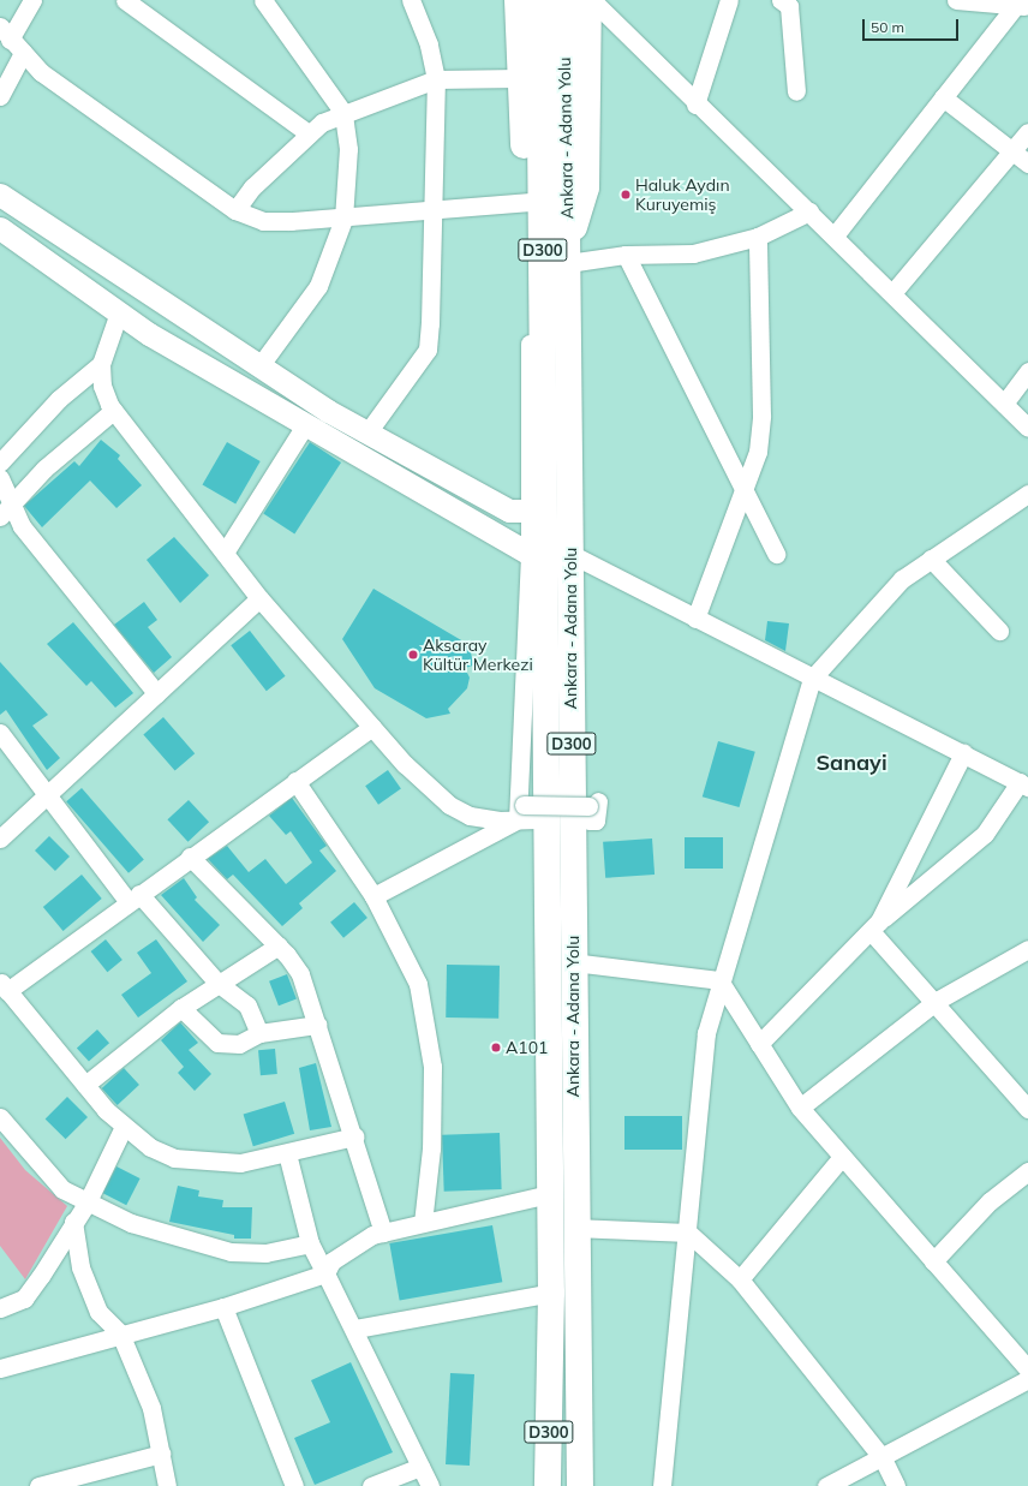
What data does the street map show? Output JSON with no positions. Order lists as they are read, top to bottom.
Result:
{
  "streets": {
    "highway": ["Ankara - Adana Yolu", "D300"]
  },
  "districts": ["Sanayi"],
  "places": ["Haluk Aydın Kuruyemiş", "Aksaray Kültür Merkezi", "A101"],
  "scale_bar": "50 m"
}
